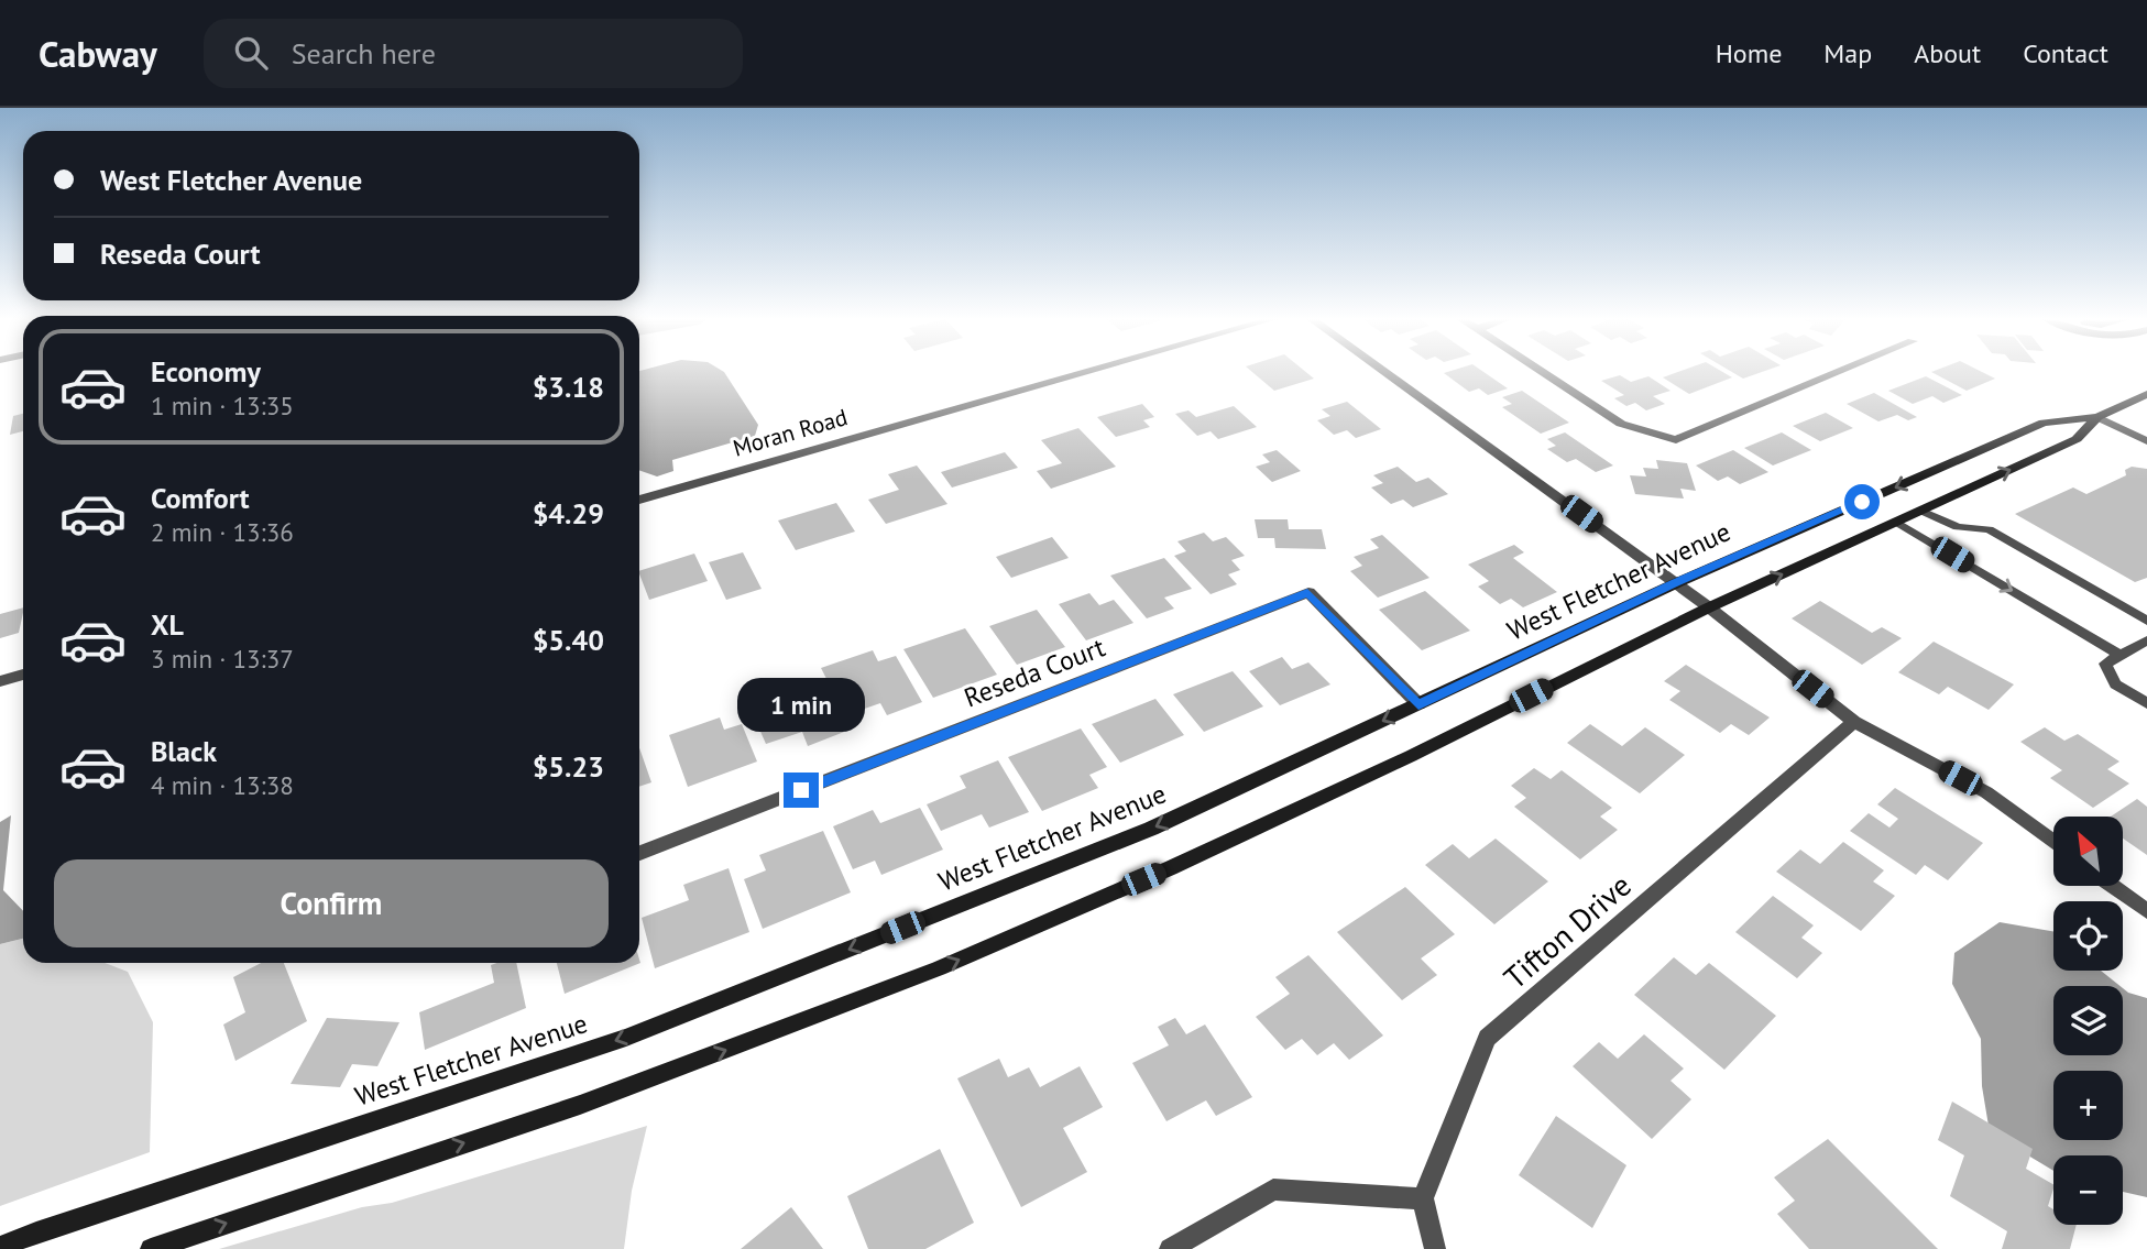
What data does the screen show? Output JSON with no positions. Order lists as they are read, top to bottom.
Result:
{
  "streets": {
    "main road": ["West Fletcher Avenue"],
    "street": ["Moran Road", "Reseda Court", "Tifton Drive"]
  },
  "crossings": [
    ["West Fletcher Avenue", "Reseda Court"]
  ],
  "north": "top left",
  "page": {
    "header": "Cabway",
    "search": "Search here",
    "nav": [
      "Home",
      "Map",
      "About",
      "Contact"
    ],
    "banner": ["West Fletcher Avenue", "Reseda Court"],
    "list": [
      {
        "name": "Economy",
        "note": "1 min · 13:35",
        "value": "$3.18"
      },
      {
        "name": "Comfort",
        "note": "2 min · 13:36",
        "value": "$4.29"
      },
      {
        "name": "XL",
        "note": "3 min · 13:37",
        "value": "$5.40"
      },
      {
        "name": "Black",
        "note": "4 min · 13:38",
        "value": "$5.23"
      }
    ],
    "bubble": "1 min",
    "map_buttons": ["+", "−"],
    "buttons": "Confirm"
  }
}
